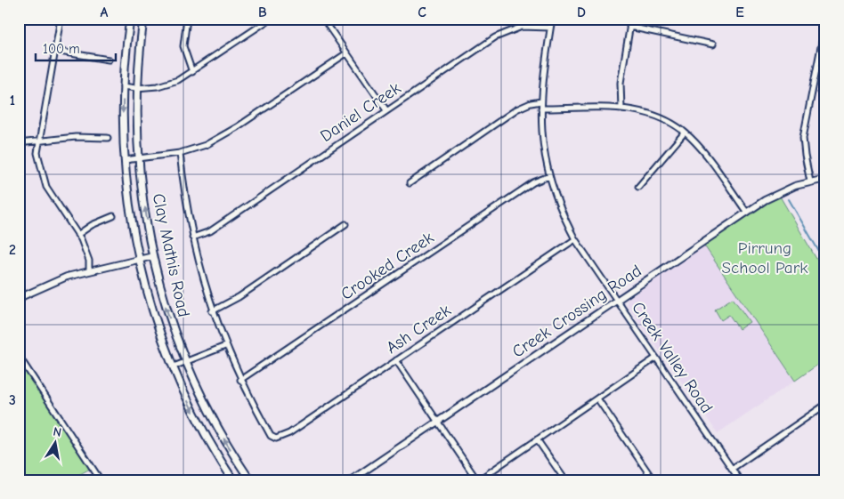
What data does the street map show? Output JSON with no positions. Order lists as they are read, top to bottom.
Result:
{
  "streets": {
    "main road": ["Clay Mathis Road"],
    "street": [
      "Daniel Creek",
      "Crooked Creek",
      "Creek Crossing Road",
      "Ash Creek",
      "Creek Valley Road"
    ]
  },
  "crossings": [
    ["Daniel Creek", "Creek Valley Road"],
    ["Crooked Creek", "Ash Creek"],
    ["Crooked Creek", "Creek Valley Road"],
    ["Creek Crossing Road", "Creek Valley Road"],
    ["Ash Creek", "Creek Valley Road"]
  ],
  "parks": ["Pirrung School Park"],
  "scale_bar": "100 m",
  "north": "top",
  "grid": {
    "columns": [
      "A",
      "B",
      "C",
      "D",
      "E"
    ],
    "rows": ["1", "2", "3"]
  }
}
